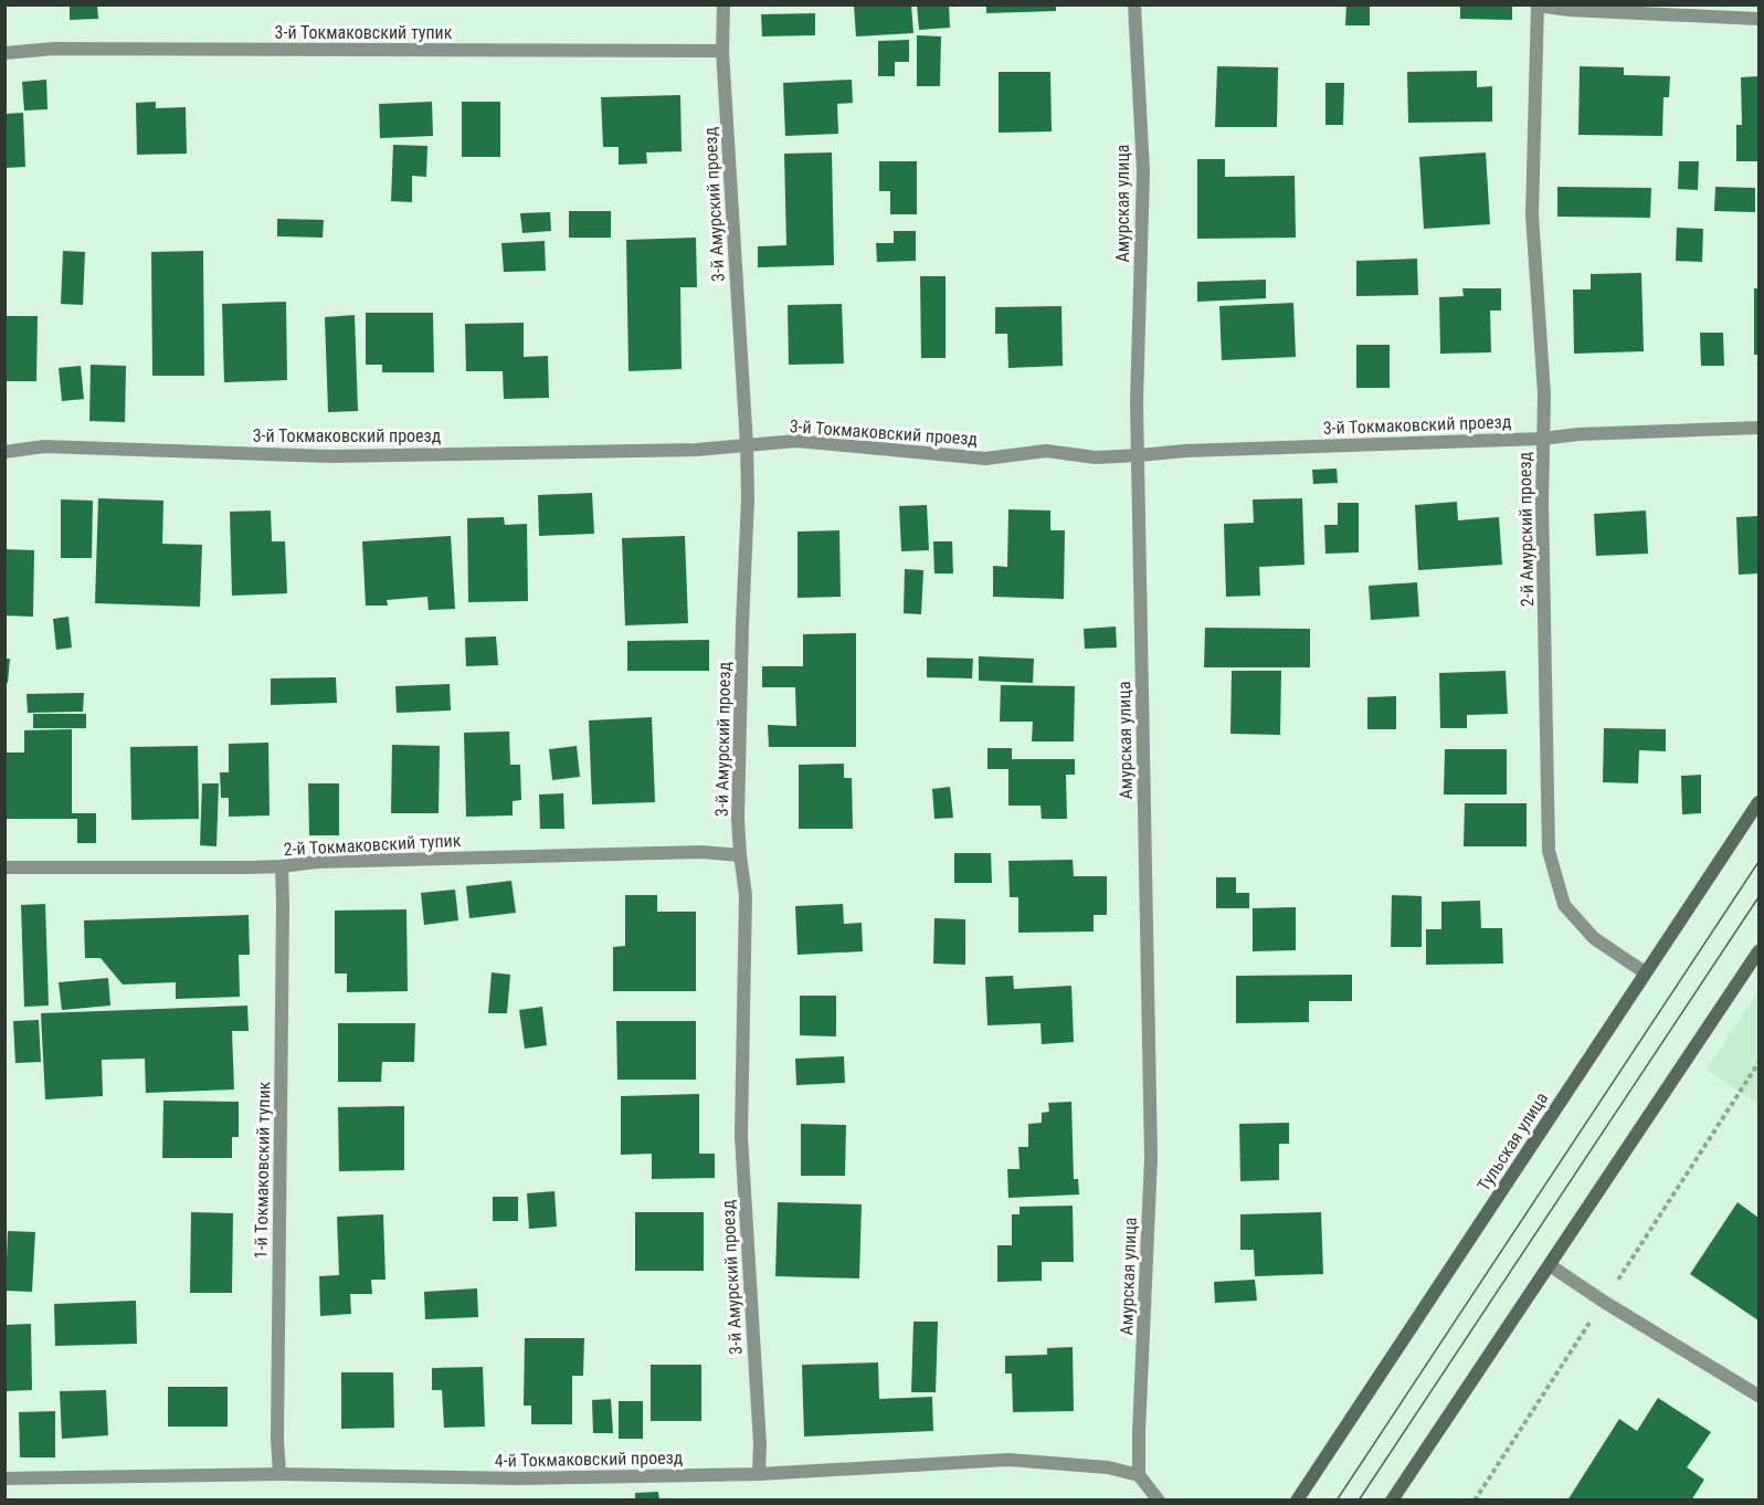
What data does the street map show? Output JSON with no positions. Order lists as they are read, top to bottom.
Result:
{
  "streets": {
    "street": [
      "3-й Токмаковский тупик",
      "Амурская улица",
      "3-й Амурский проезд",
      "3-й Токмаковский проезд",
      "2-й Амурский проезд",
      "2-й Токмаковский тупик",
      "Тульская улица",
      "1-й Токмаковский тупик",
      "4-й Токмаковский проезд"
    ]
  },
  "crossings": [
    ["3-й Токмаковский тупик", "3-й Амурский проезд"],
    ["Амурская улица", "3-й Токмаковский проезд"],
    ["Амурская улица", "4-й Токмаковский проезд"],
    ["3-й Амурский проезд", "3-й Токмаковский проезд"],
    ["3-й Амурский проезд", "2-й Токмаковский тупик"],
    ["3-й Амурский проезд", "4-й Токмаковский проезд"],
    ["3-й Токмаковский проезд", "2-й Амурский проезд"],
    ["2-й Амурский проезд", "Тульская улица"],
    ["2-й Токмаковский тупик", "1-й Токмаковский тупик"],
    ["1-й Токмаковский тупик", "4-й Токмаковский проезд"]
  ]
}
